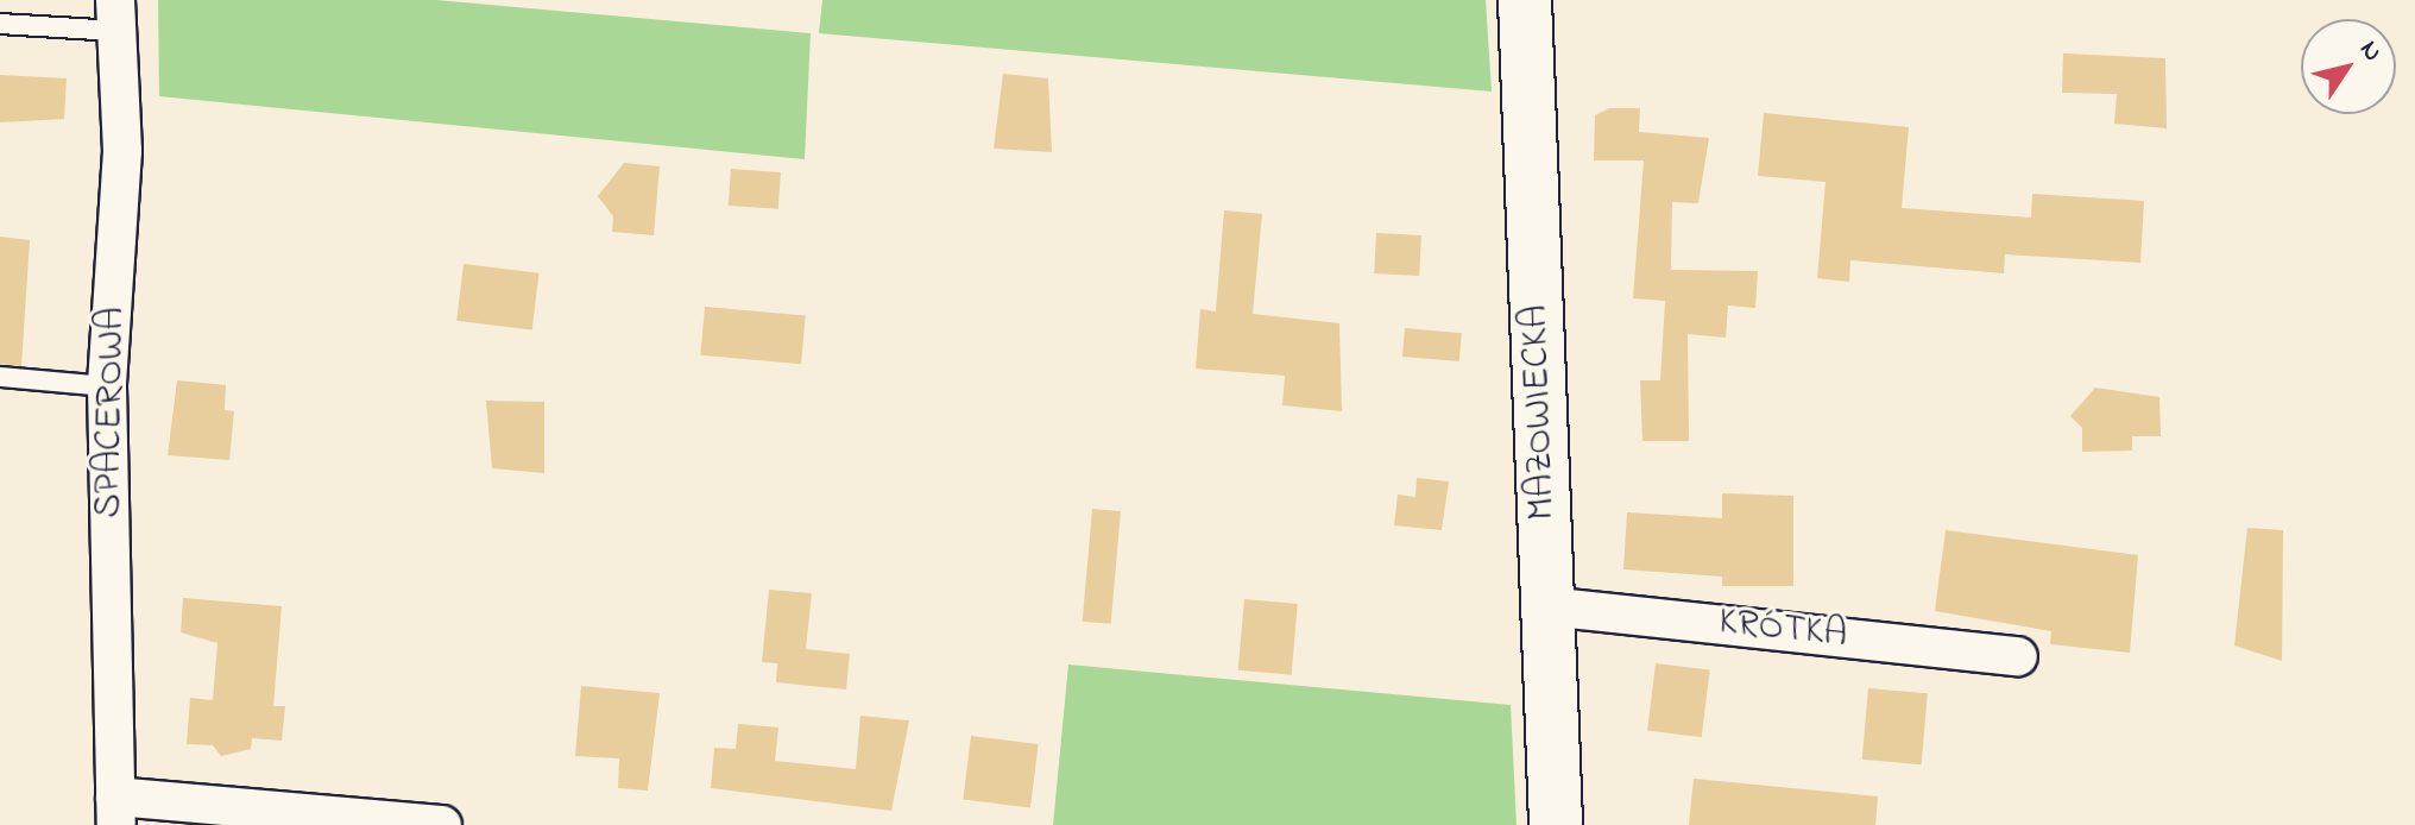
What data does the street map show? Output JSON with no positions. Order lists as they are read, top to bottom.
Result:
{
  "streets": {
    "street": ["SPACEROWA", "MAZOWIECKA", "KRÓTKA"]
  },
  "crossings": [
    ["MAZOWIECKA", "KRÓTKA"]
  ],
  "north": "top right"
}
